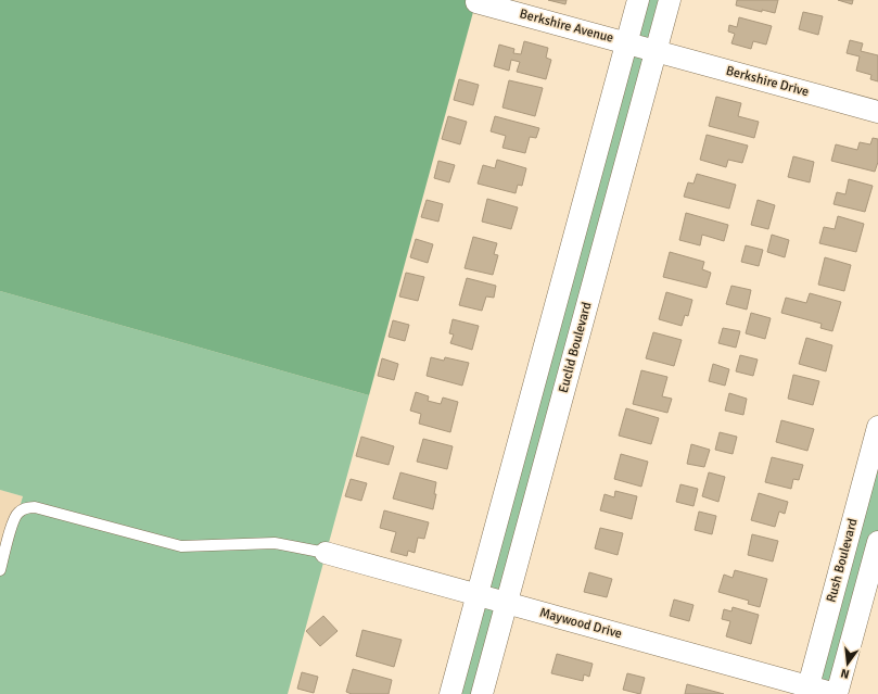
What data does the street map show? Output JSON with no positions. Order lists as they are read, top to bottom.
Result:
{
  "streets": {
    "street": [
      "Berkshire Avenue",
      "Berkshire Drive",
      "Euclid Boulevard",
      "Rush Boulevard",
      "Maywood Drive"
    ]
  },
  "crossings": [
    ["Berkshire Avenue", "Berkshire Drive"],
    ["Berkshire Avenue", "Euclid Boulevard"],
    ["Berkshire Drive", "Euclid Boulevard"],
    ["Euclid Boulevard", "Maywood Drive"],
    ["Rush Boulevard", "Maywood Drive"]
  ],
  "north": "bottom"
}
